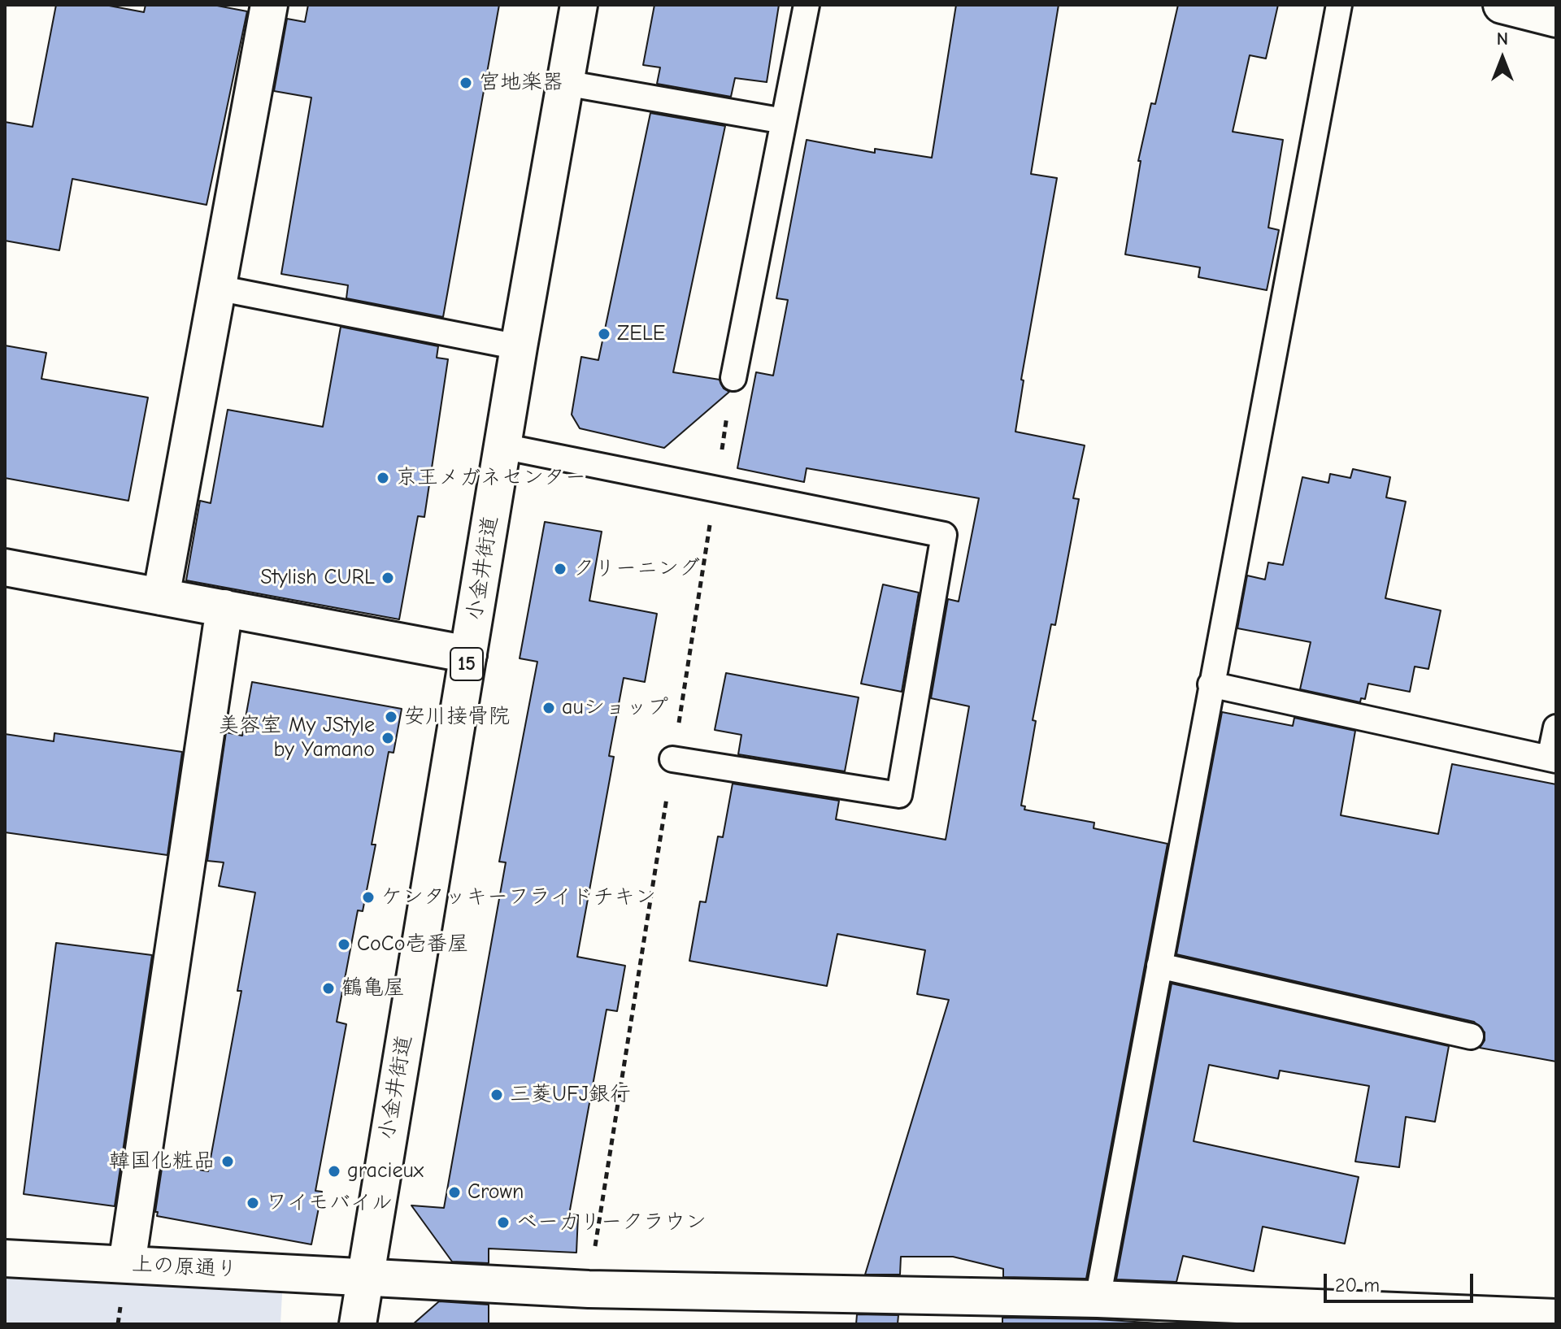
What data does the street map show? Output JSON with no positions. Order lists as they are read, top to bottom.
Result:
{
  "streets": {
    "street": ["小金井街道", "15", "上の原通り"]
  },
  "crossings": [
    ["小金井街道", "上の原通り"]
  ],
  "places": [
    "宮地楽器",
    "ZELE",
    "京王メガネセンター",
    "クリーニング",
    "Stylish CURL",
    "auショップ",
    "安川接骨院",
    "美容室 My JStyle by Yamano",
    "ケンタッキーフライドチキン",
    "CoCo壱番屋",
    "鶴亀屋",
    "三菱UFJ銀行",
    "韓国化粧品",
    "gracieux",
    "Crown",
    "ワイモバイル",
    "ベーカリークラウン"
  ],
  "scale_bar": "20 m",
  "north": "top"
}
